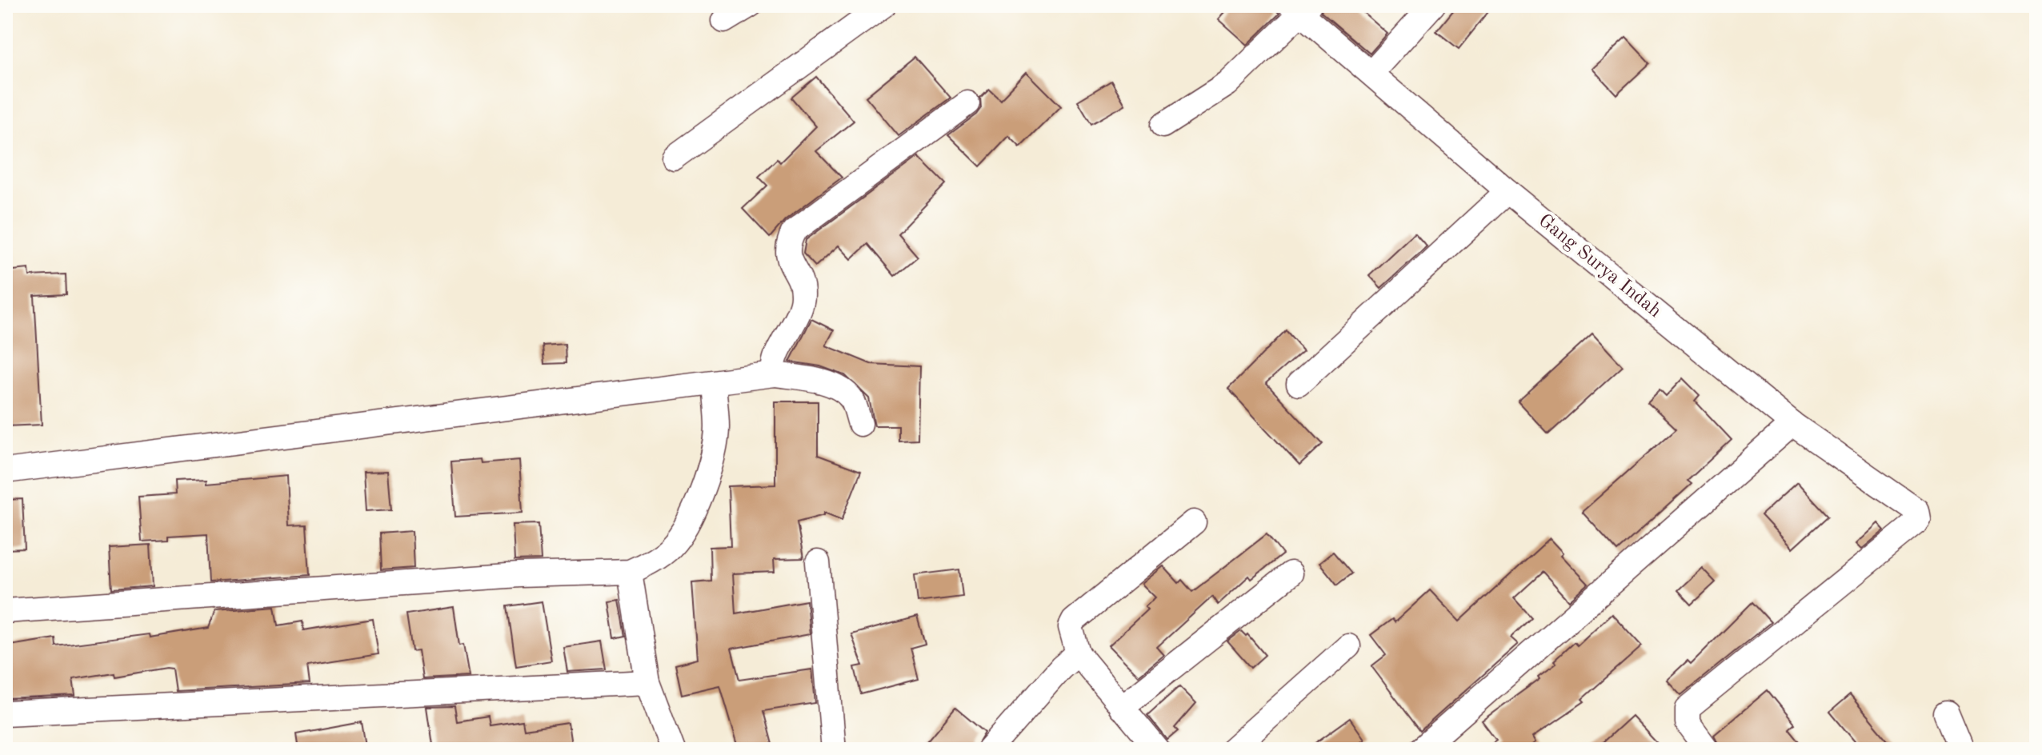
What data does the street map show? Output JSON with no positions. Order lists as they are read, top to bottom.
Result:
{
  "streets": {
    "street": ["Gang Surya Indah"]
  }
}
